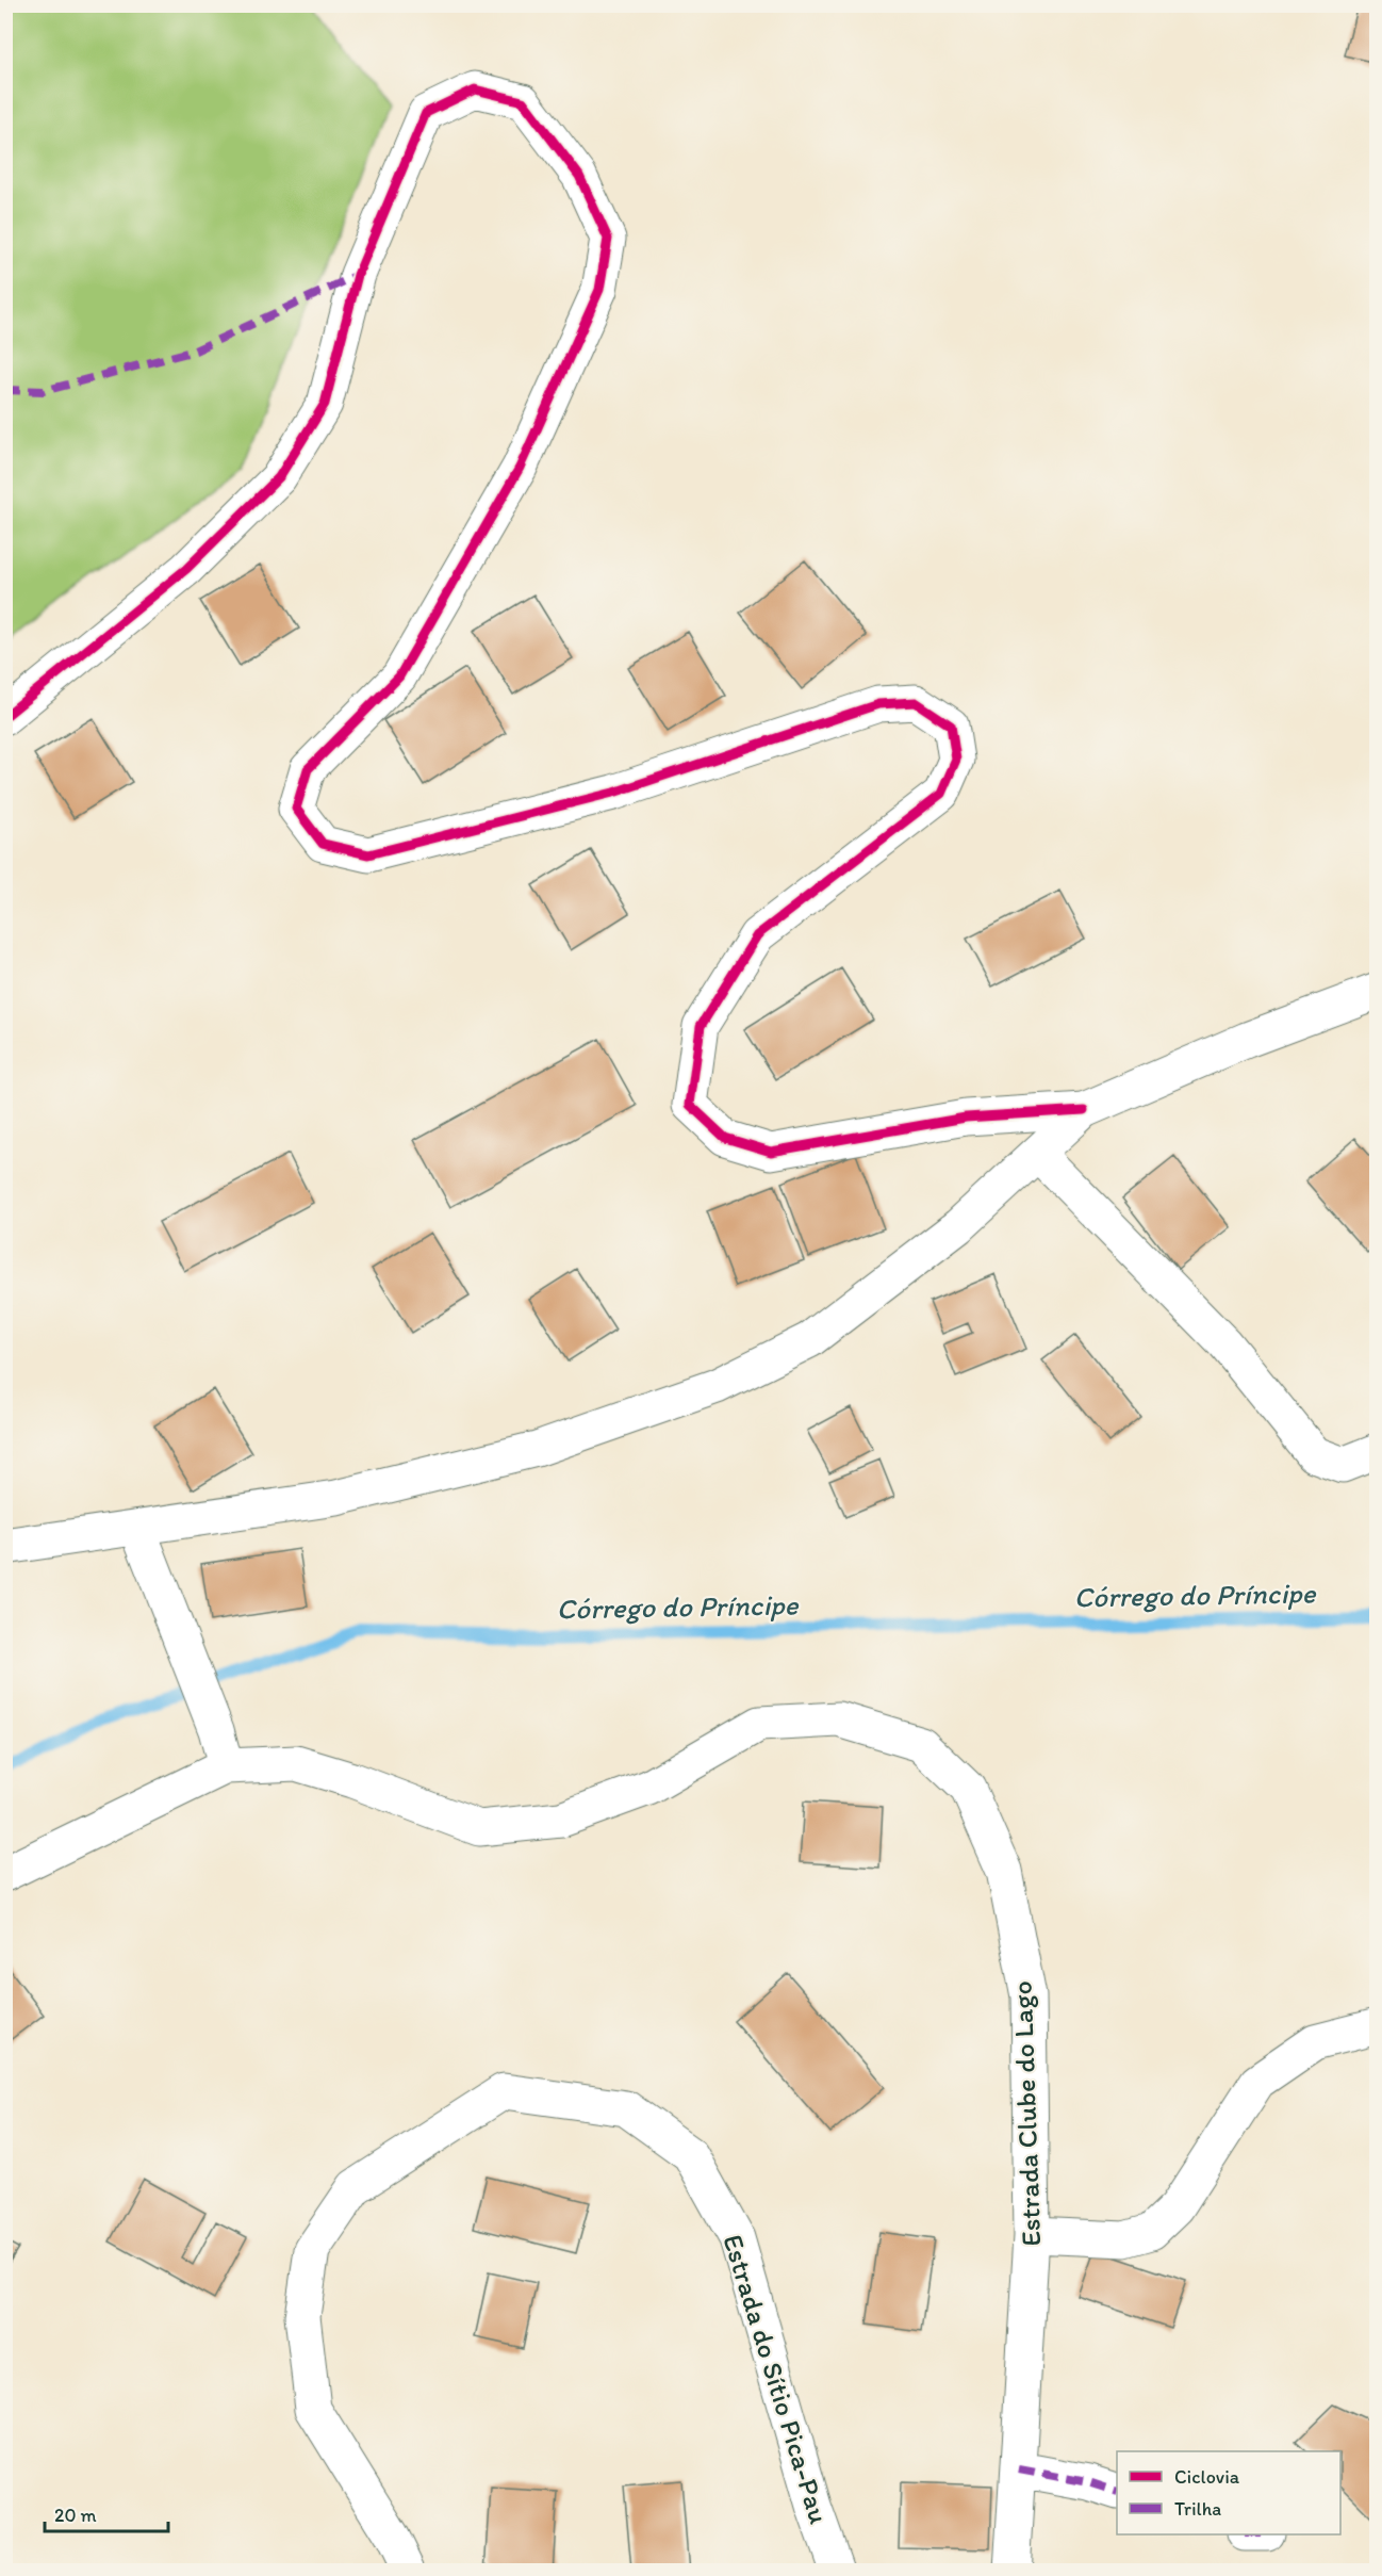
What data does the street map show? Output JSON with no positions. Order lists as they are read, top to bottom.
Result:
{
  "streets": {
    "street": ["Estrada Clube do Lago", "Estrada do Sítio Pica-Pau"]
  },
  "water": ["Córrego do Príncipe"],
  "legend": ["Ciclovia", "Trilha"],
  "scale_bar": "20 m"
}
